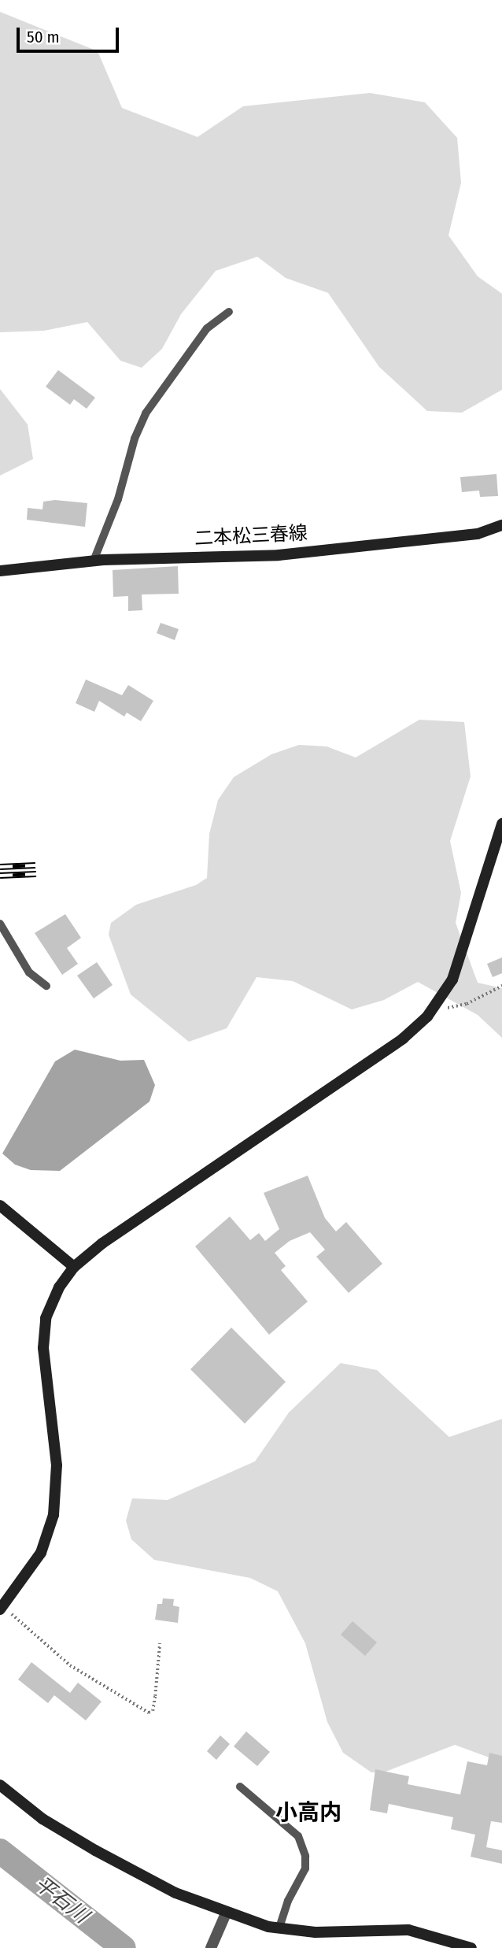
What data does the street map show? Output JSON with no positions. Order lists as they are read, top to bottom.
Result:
{
  "streets": {
    "street": ["二本松三春線"]
  },
  "districts": ["小高内"],
  "water": ["平石川"],
  "scale_bar": "50 m"
}
